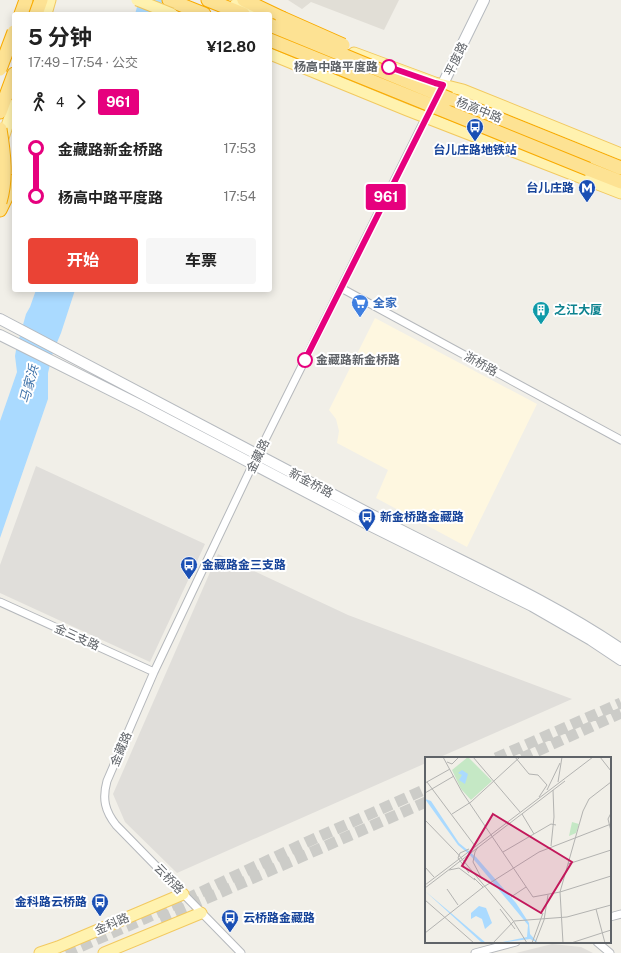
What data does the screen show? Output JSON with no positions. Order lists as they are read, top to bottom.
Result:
{
  "streets": {
    "highway": ["杨高中路"],
    "main road": ["金科路"],
    "street": [
      "平度路",
      "浙桥路",
      "金藏路",
      "新金桥路",
      "金三支路",
      "云桥路"
    ]
  },
  "crossings": [
    ["平度路", "杨高中路"],
    ["平度路", "金藏路"],
    ["杨高中路", "金藏路"],
    ["浙桥路", "金藏路"],
    ["金藏路", "新金桥路"],
    ["金藏路", "金三支路"],
    ["金藏路", "云桥路"],
    ["云桥路", "金科路"]
  ],
  "water": ["马家浜"],
  "places": {
    "other": ["杨高中路平度路", "金藏路新金桥路"],
    "bus stop": [
      "台儿庄路地铁站",
      "新金桥路金藏路",
      "金藏路金三支路",
      "金科路云桥路",
      "云桥路金藏路"
    ],
    "metro station": ["台儿庄路"],
    "supermarket": ["全家"],
    "building": ["之江大厦"]
  },
  "lines": ["bus line 961"],
  "page": {
    "on_map": "961",
    "heading": ["5 分钟", "17:49 – 17:54 · 公交", "¥12.80"],
    "legs": ["4", "961"],
    "list": [
      {
        "name": "金藏路新金桥路",
        "value": "17:53"
      },
      {
        "name": "杨高中路平度路",
        "value": "17:54"
      }
    ],
    "buttons": ["开始", "车票"]
  }
}
